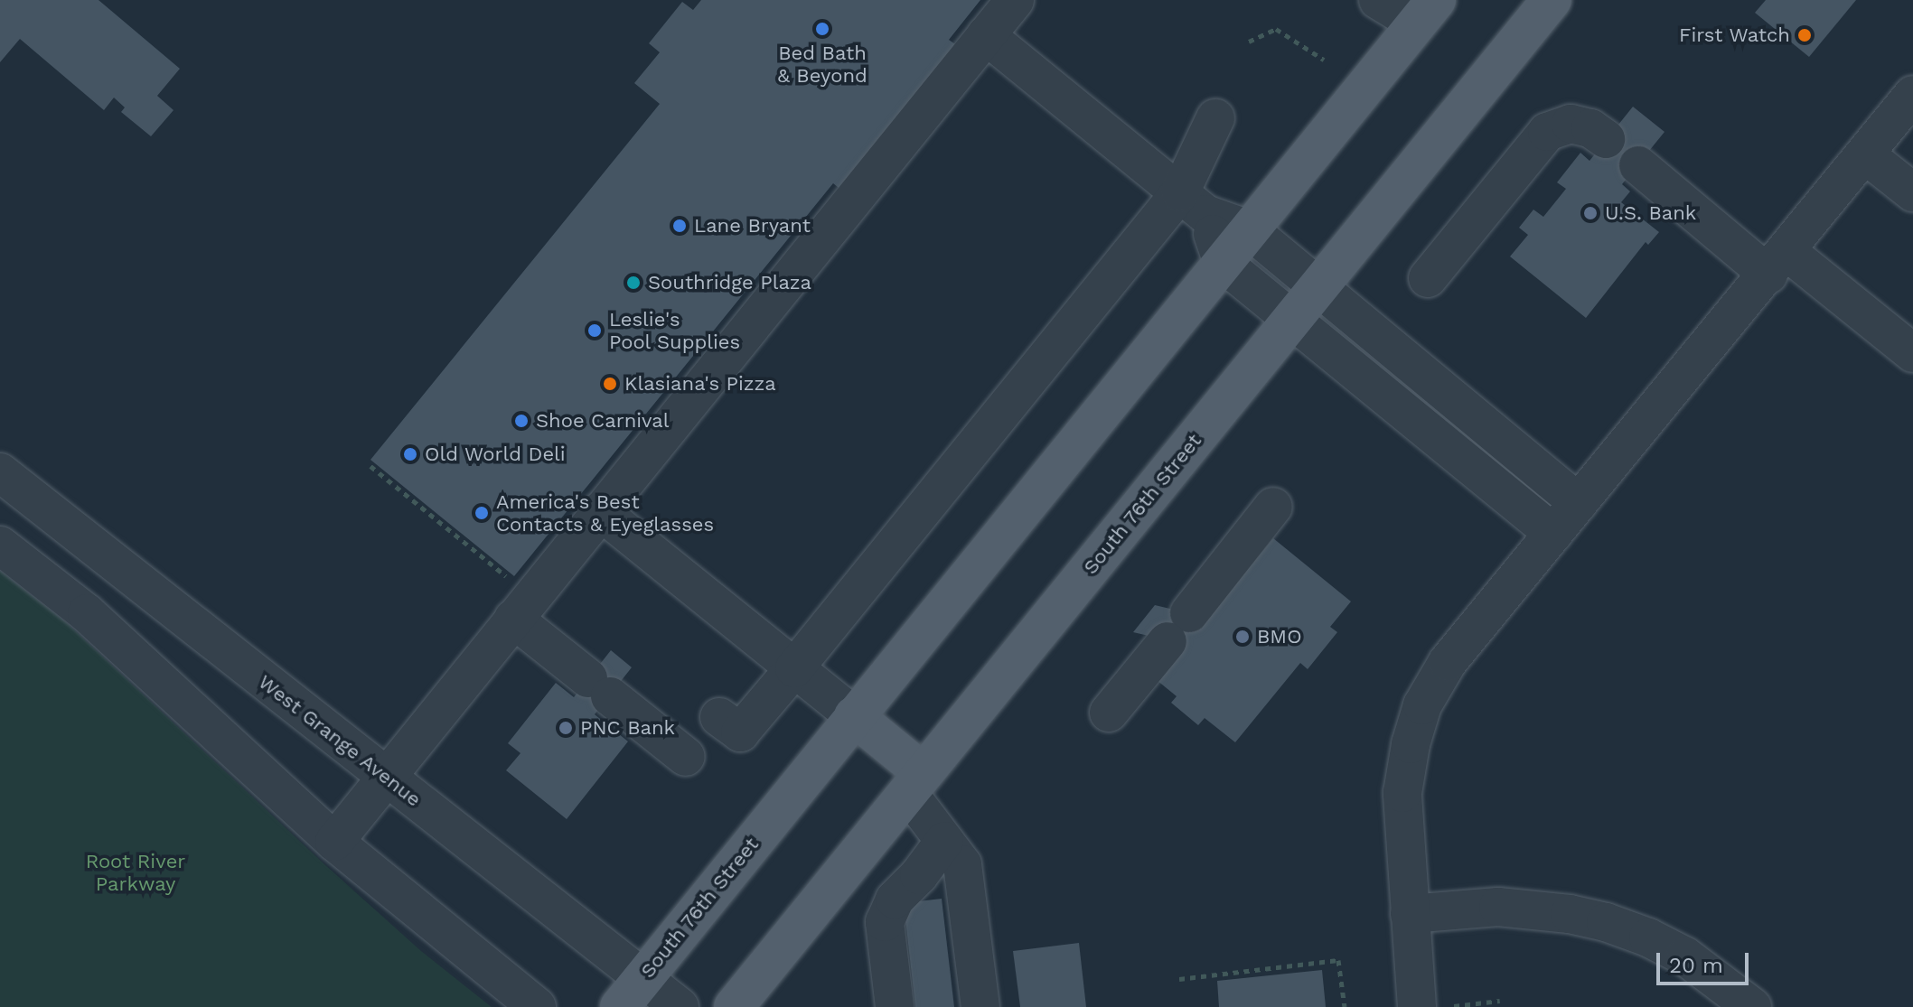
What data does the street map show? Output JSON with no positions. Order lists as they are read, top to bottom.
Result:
{
  "streets": {
    "main road": ["South 76th Street"],
    "street": ["West Grange Avenue"]
  },
  "crossings": [
    ["South 76th Street", "West Grange Avenue"]
  ],
  "parks": ["Root River Parkway"],
  "places": [
    "Bed Bath & Beyond",
    "First Watch",
    "U.S. Bank",
    "Lane Bryant",
    "Southridge Plaza",
    "Leslie's Pool Supplies",
    "Klasiana's Pizza",
    "Shoe Carnival",
    "Old World Deli",
    "America's Best Contacts & Eyeglasses",
    "BMO",
    "PNC Bank"
  ],
  "scale_bar": "20 m"
}
